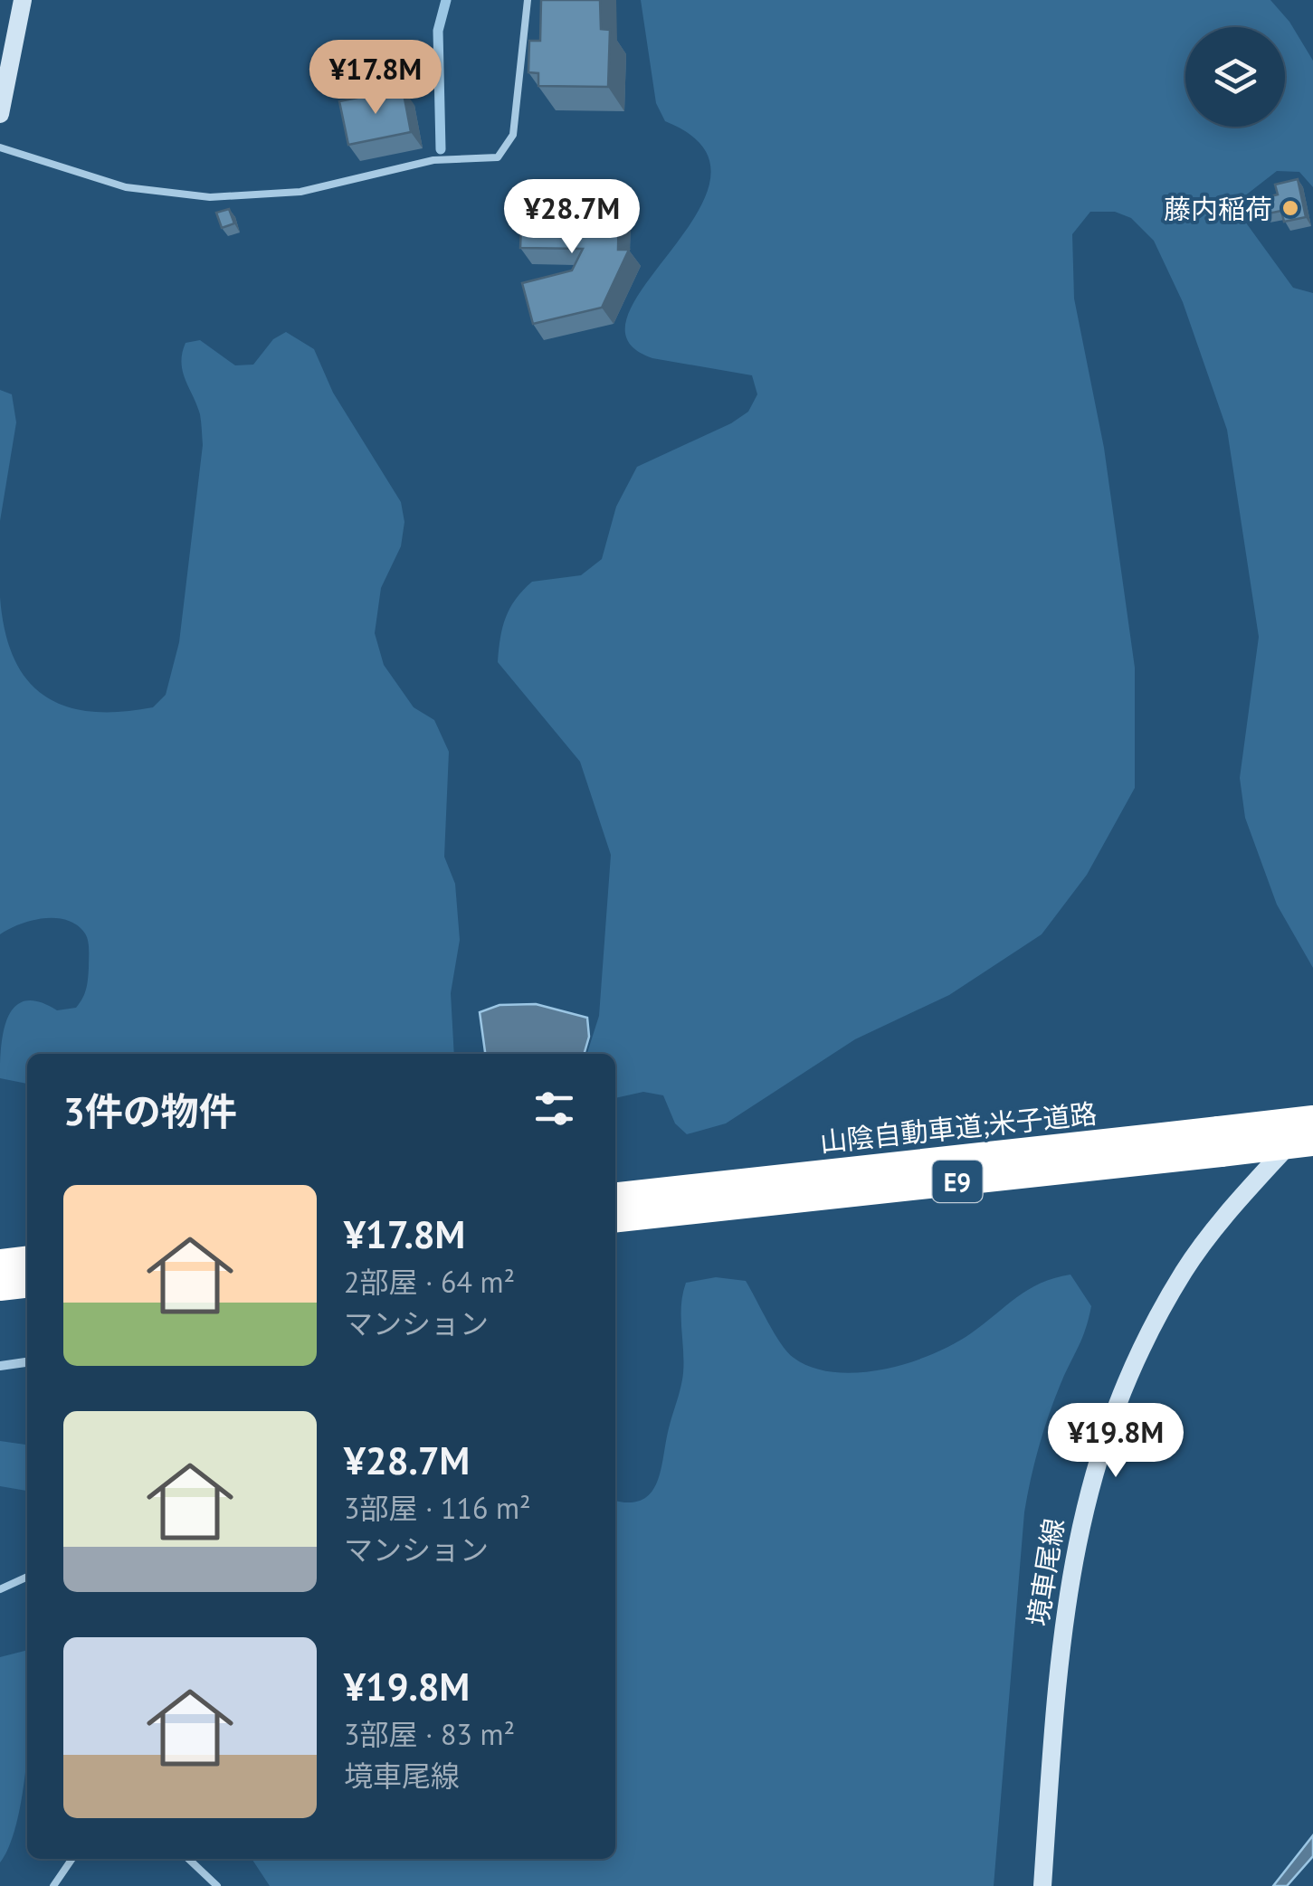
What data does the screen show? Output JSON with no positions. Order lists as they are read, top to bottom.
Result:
{
  "streets": {
    "highway": ["山陰自動車道;米子道路", "E9"],
    "main road": ["境車尾線"]
  },
  "crossings": [
    ["山陰自動車道;米子道路", "境車尾線"]
  ],
  "places": ["藤内稲荷"],
  "page": {
    "price": ["¥17.8M", "¥28.7M", "¥19.8M"],
    "heading": "3件の物件",
    "list": [
      {
        "name": "¥17.8M",
        "note": "2部屋 · 64 m² · マンション"
      },
      {
        "name": "¥28.7M",
        "note": "3部屋 · 116 m² · マンション"
      },
      {
        "name": "¥19.8M",
        "note": "3部屋 · 83 m² · 境車尾線"
      }
    ]
  }
}
